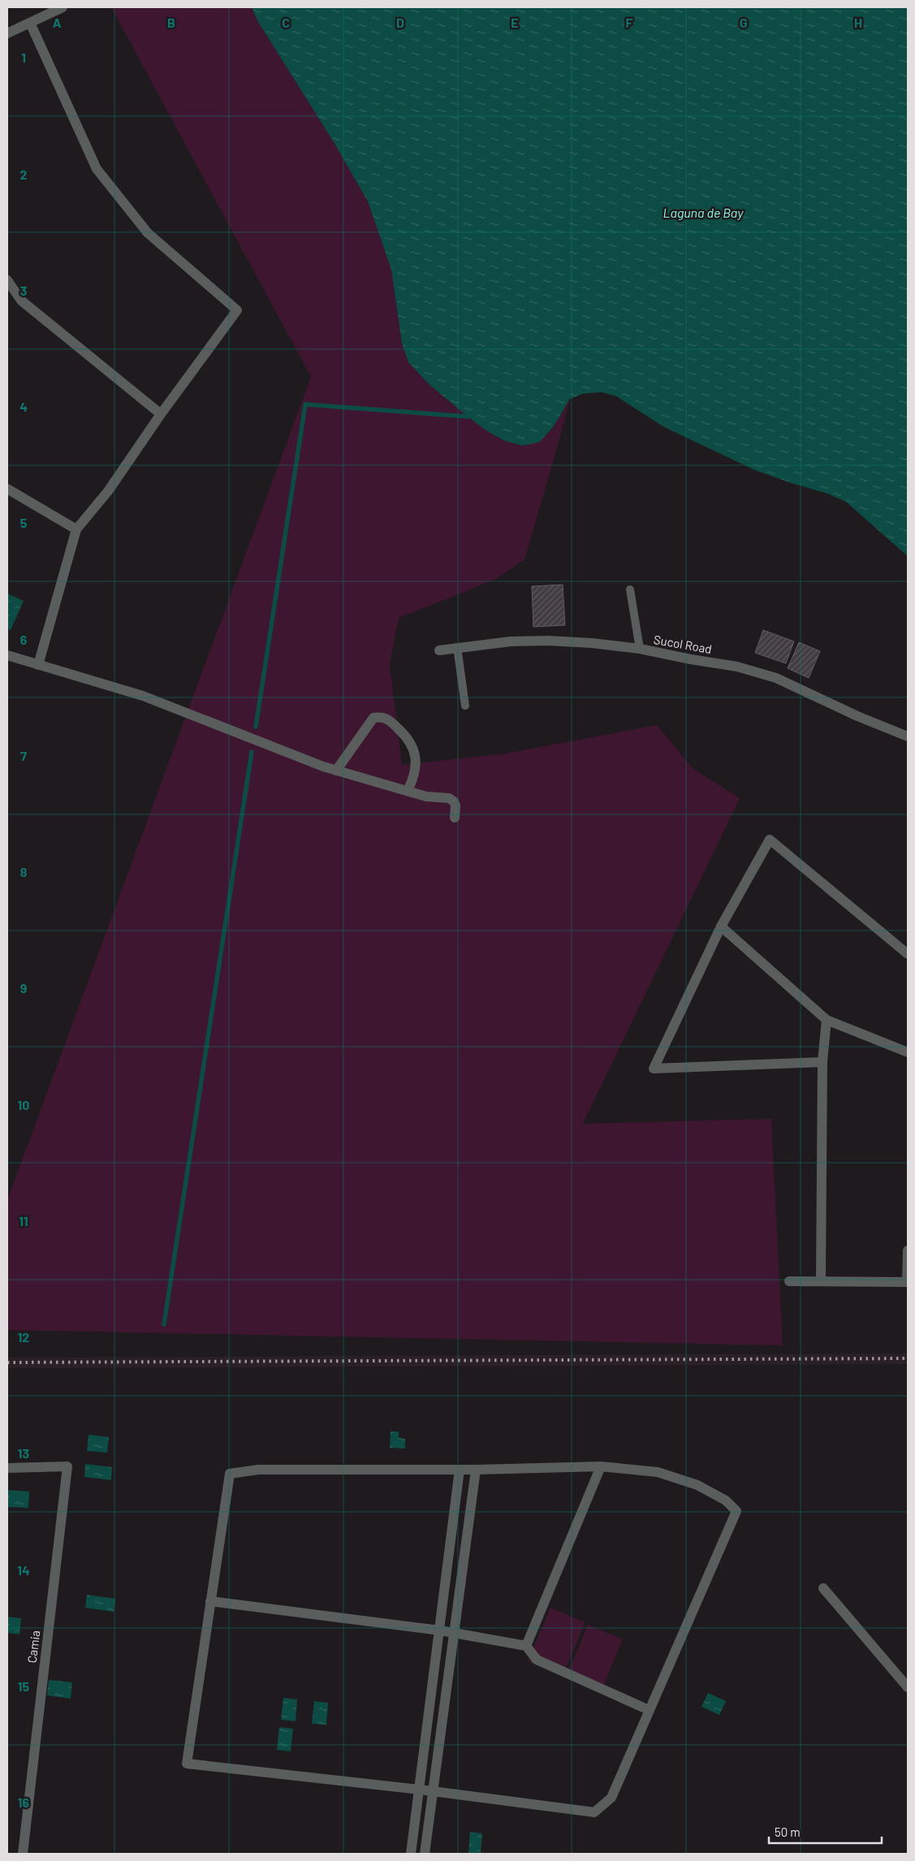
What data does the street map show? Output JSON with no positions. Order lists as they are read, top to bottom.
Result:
{
  "streets": {
    "street": ["Sucol Road", "Camia"]
  },
  "water": ["Laguna de Bay"],
  "scale_bar": "50 m",
  "grid": {
    "columns": [
      "A",
      "B",
      "C",
      "D",
      "E",
      "F",
      "G",
      "H"
    ],
    "rows": [
      "1",
      "2",
      "3",
      "4",
      "5",
      "6",
      "7",
      "8",
      "9",
      "10",
      "11",
      "12",
      "13",
      "14",
      "15",
      "16"
    ]
  }
}
